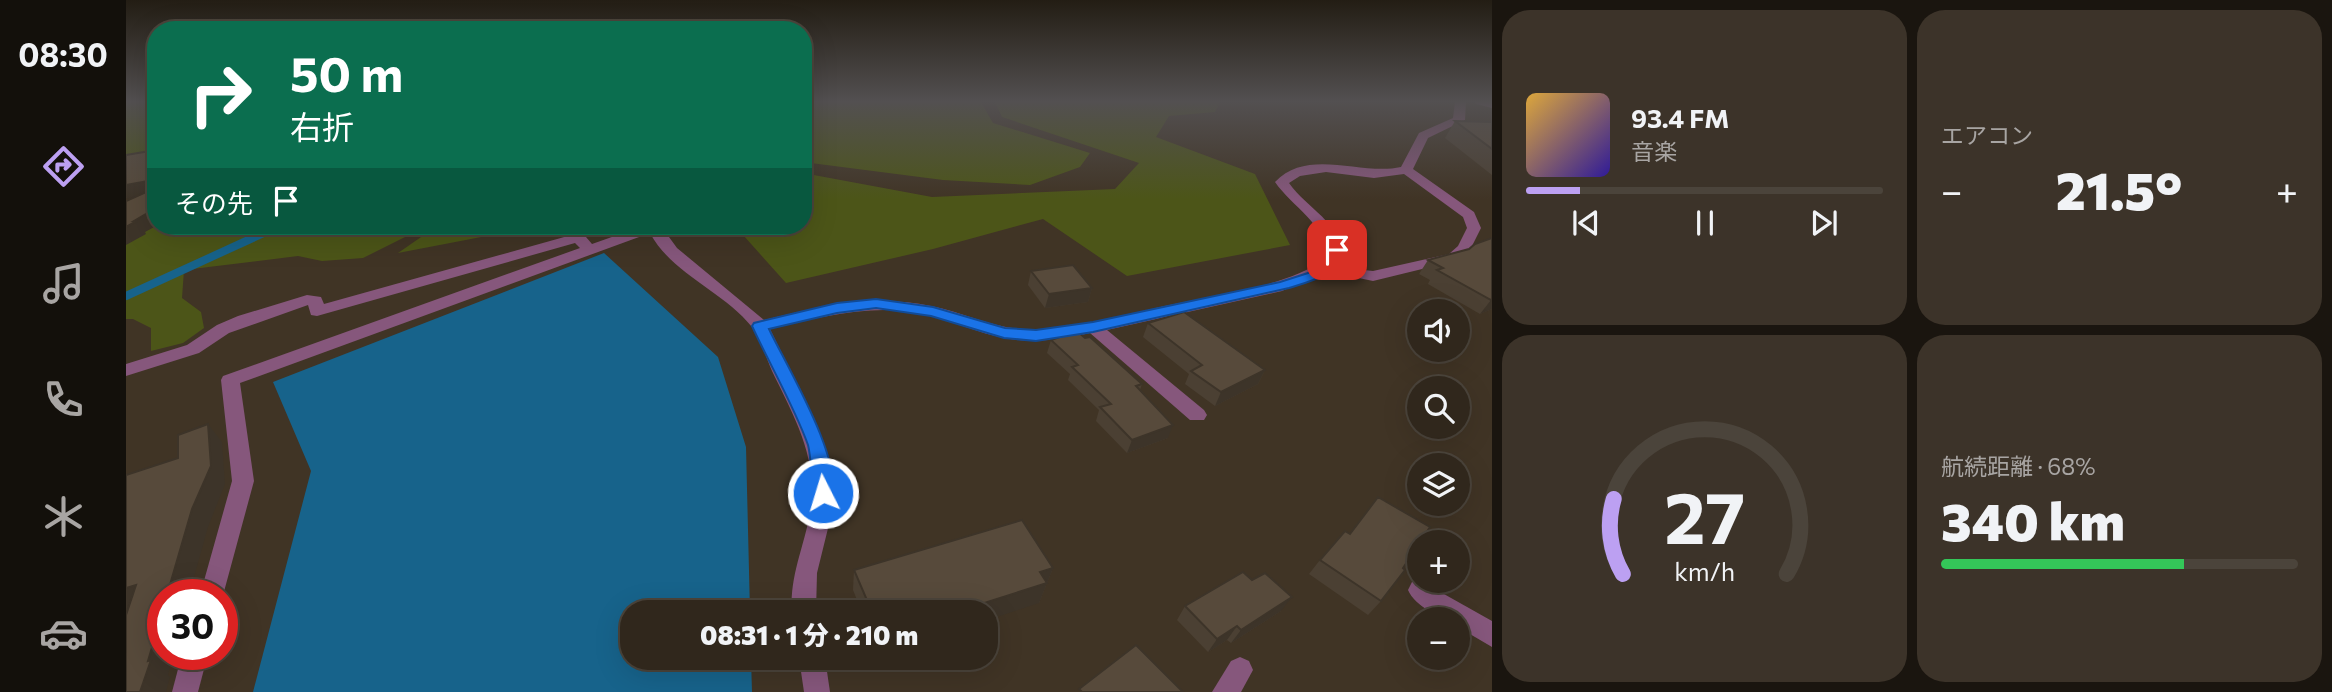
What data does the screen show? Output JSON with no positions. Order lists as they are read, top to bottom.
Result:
{
  "page": {
    "tabs": "08:30",
    "tile": [
      "エアコン",
      ["航続距離 · 68%", "340 km"]
    ],
    "turn": ["50 m", "右折"],
    "song": ["93.4 FM", "音楽"],
    "heat": ["−", "21.5°", "+"],
    "then": "その先",
    "map_buttons": ["+", "−"],
    "limit": "30",
    "trip": "08:31 · 1 分 · 210 m",
    "gauge": ["27", "km/h"]
  }
}
